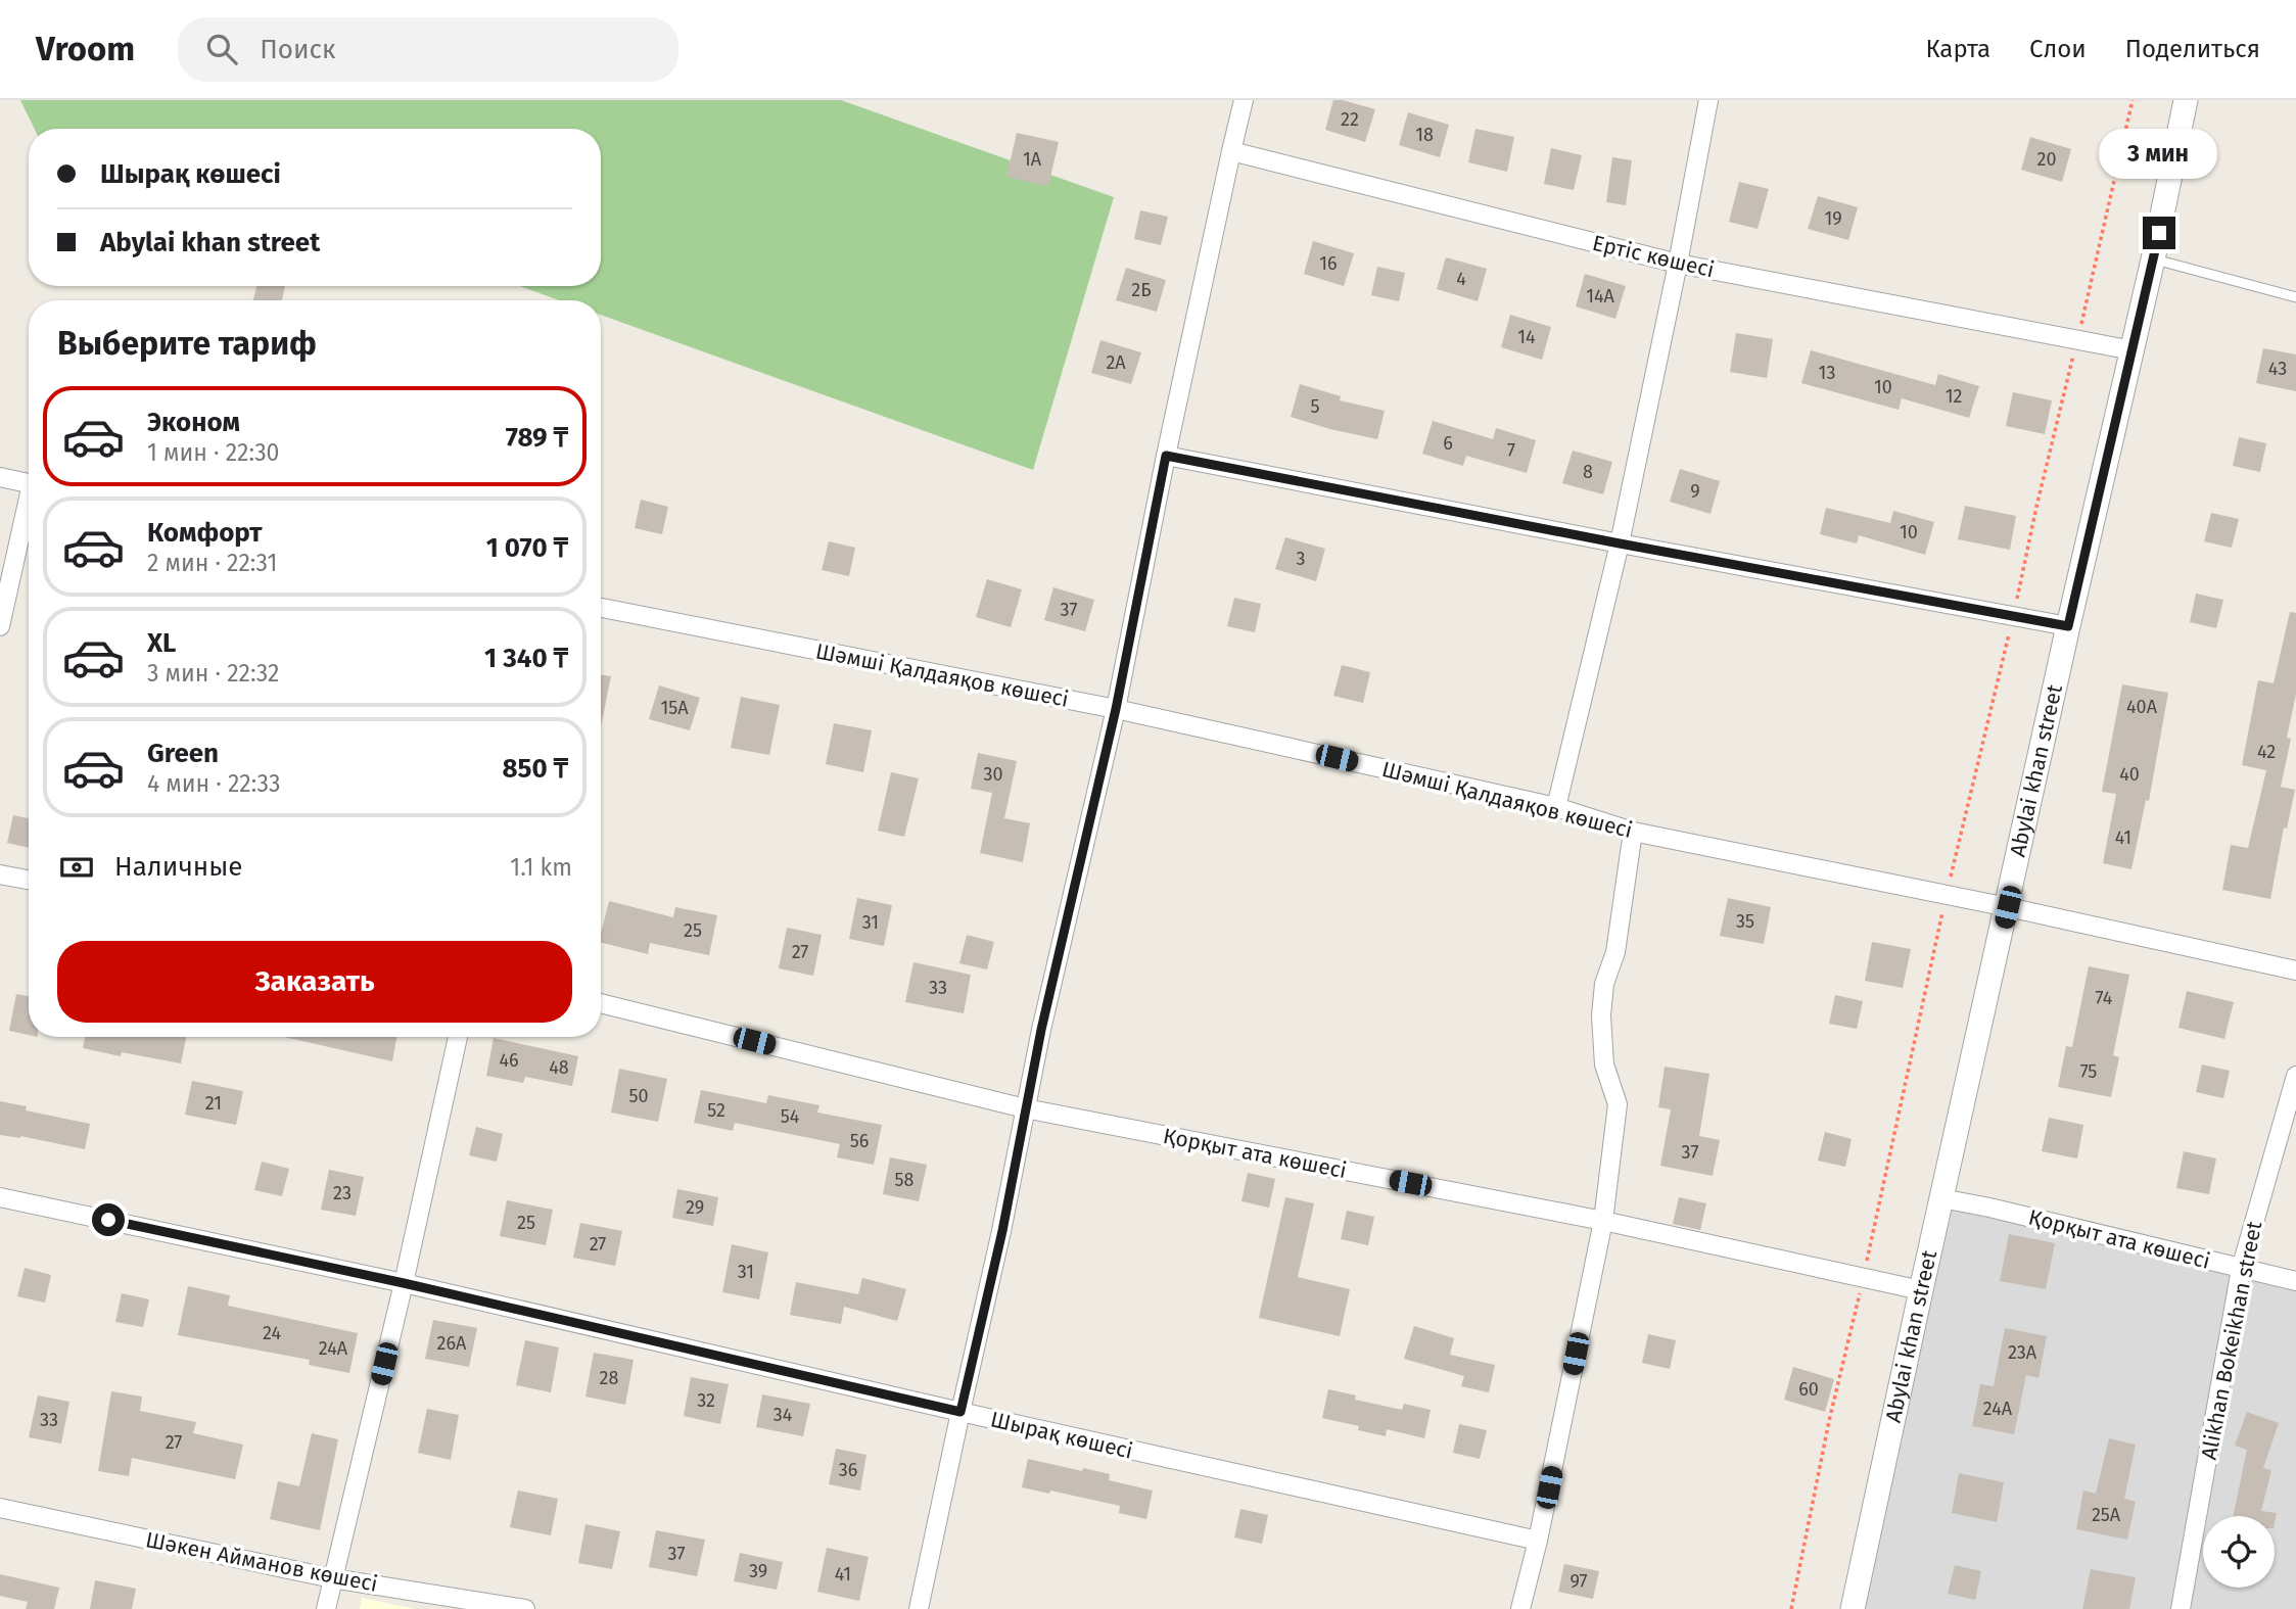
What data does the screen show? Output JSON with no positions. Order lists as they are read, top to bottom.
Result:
{
  "streets": {
    "street": [
      "Ертіс көшесі",
      "Шәмші Қалдаяқов көшесі",
      "Abylai khan street",
      "Қорқыт ата көшесі",
      "Alikhan Bokeikhan street",
      "Шырақ көшесі",
      "Шәкен Айманов көшесі"
    ]
  },
  "crossings": [
    ["Ертіс көшесі", "Abylai khan street"],
    ["Шәмші Қалдаяқов көшесі", "Abylai khan street"],
    ["Abylai khan street", "Қорқыт ата көшесі"],
    ["Қорқыт ата көшесі", "Alikhan Bokeikhan street"]
  ],
  "house_numbers": [
    "22",
    "18",
    "1А",
    "20",
    "19",
    "16",
    "4",
    "2Б",
    "14А",
    "14",
    "2А",
    "43",
    "13",
    "10",
    "12",
    "5",
    "6",
    "7",
    "8",
    "9",
    "10",
    "3",
    "37",
    "40А",
    "15А",
    "42",
    "30",
    "40",
    "41",
    "35",
    "31",
    "25",
    "27",
    "33",
    "74",
    "46",
    "48",
    "75",
    "50",
    "21",
    "52",
    "54",
    "56",
    "37",
    "58",
    "23",
    "29",
    "25",
    "27",
    "31",
    "24",
    "26А",
    "24А",
    "23А",
    "28",
    "60",
    "32",
    "24А",
    "34",
    "33",
    "27",
    "36",
    "25А",
    "37",
    "39",
    "41",
    "97"
  ],
  "page": {
    "header": "Vroom",
    "search": "Поиск",
    "nav": ["Карта", "Слои", "Поделиться"],
    "bubble": "3 мин",
    "banner": ["Шырақ көшесі", "Abylai khan street"],
    "heading": "Выберите тариф",
    "list": [
      {
        "name": "Эконом",
        "note": "1 мин · 22:30",
        "value": "789 ₸"
      },
      {
        "name": "Комфорт",
        "note": "2 мин · 22:31",
        "value": "1 070 ₸"
      },
      {
        "name": "XL",
        "note": "3 мин · 22:32",
        "value": "1 340 ₸"
      },
      {
        "name": "Green",
        "note": "4 мин · 22:33",
        "value": "850 ₸"
      }
    ],
    "pay": ["Наличные", "1.1 km"],
    "buttons": "Заказать"
  }
}
